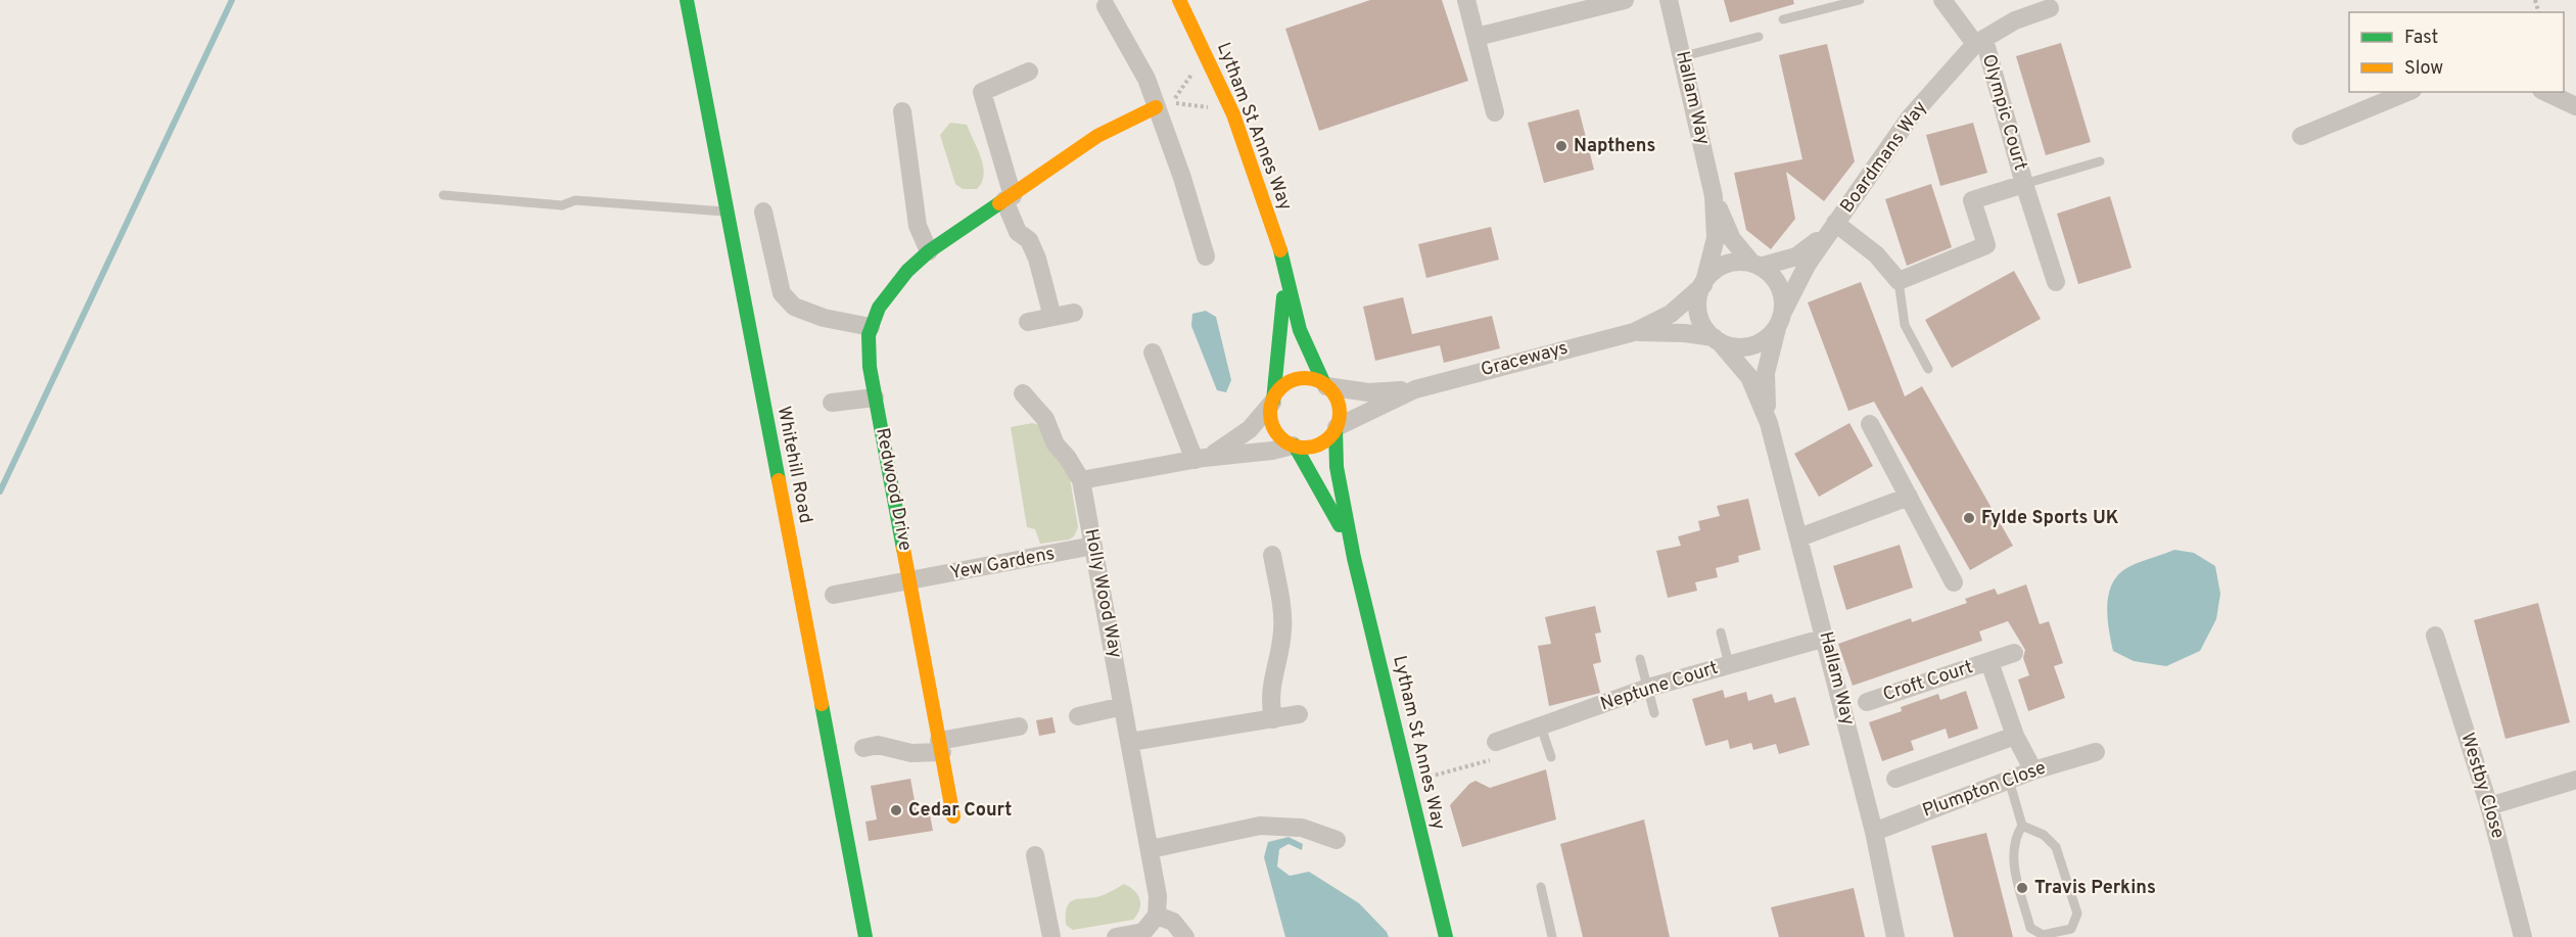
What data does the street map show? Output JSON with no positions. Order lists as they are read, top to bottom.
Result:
{
  "streets": {
    "street": [
      "Hallam Way",
      "Olympic Court",
      "Lytham St Annes Way",
      "Boardmans Way",
      "Graceways",
      "Whitehill Road",
      "Redwood Drive",
      "Yew Gardens",
      "Holly Wood Way",
      "Croft Court",
      "Neptune Court",
      "Westby Close",
      "Plumpton Close"
    ]
  },
  "crossings": [
    ["Hallam Way", "Boardmans Way"],
    ["Hallam Way", "Graceways"],
    ["Hallam Way", "Neptune Court"],
    ["Hallam Way", "Plumpton Close"],
    ["Olympic Court", "Boardmans Way"],
    ["Lytham St Annes Way", "Graceways"],
    ["Boardmans Way", "Graceways"],
    ["Redwood Drive", "Yew Gardens"],
    ["Yew Gardens", "Holly Wood Way"],
    ["Croft Court", "Plumpton Close"]
  ],
  "places": [
    "Napthens",
    "Fylde Sports UK",
    "Cedar Court",
    "Travis Perkins"
  ],
  "legend": ["Fast", "Slow"]
}
